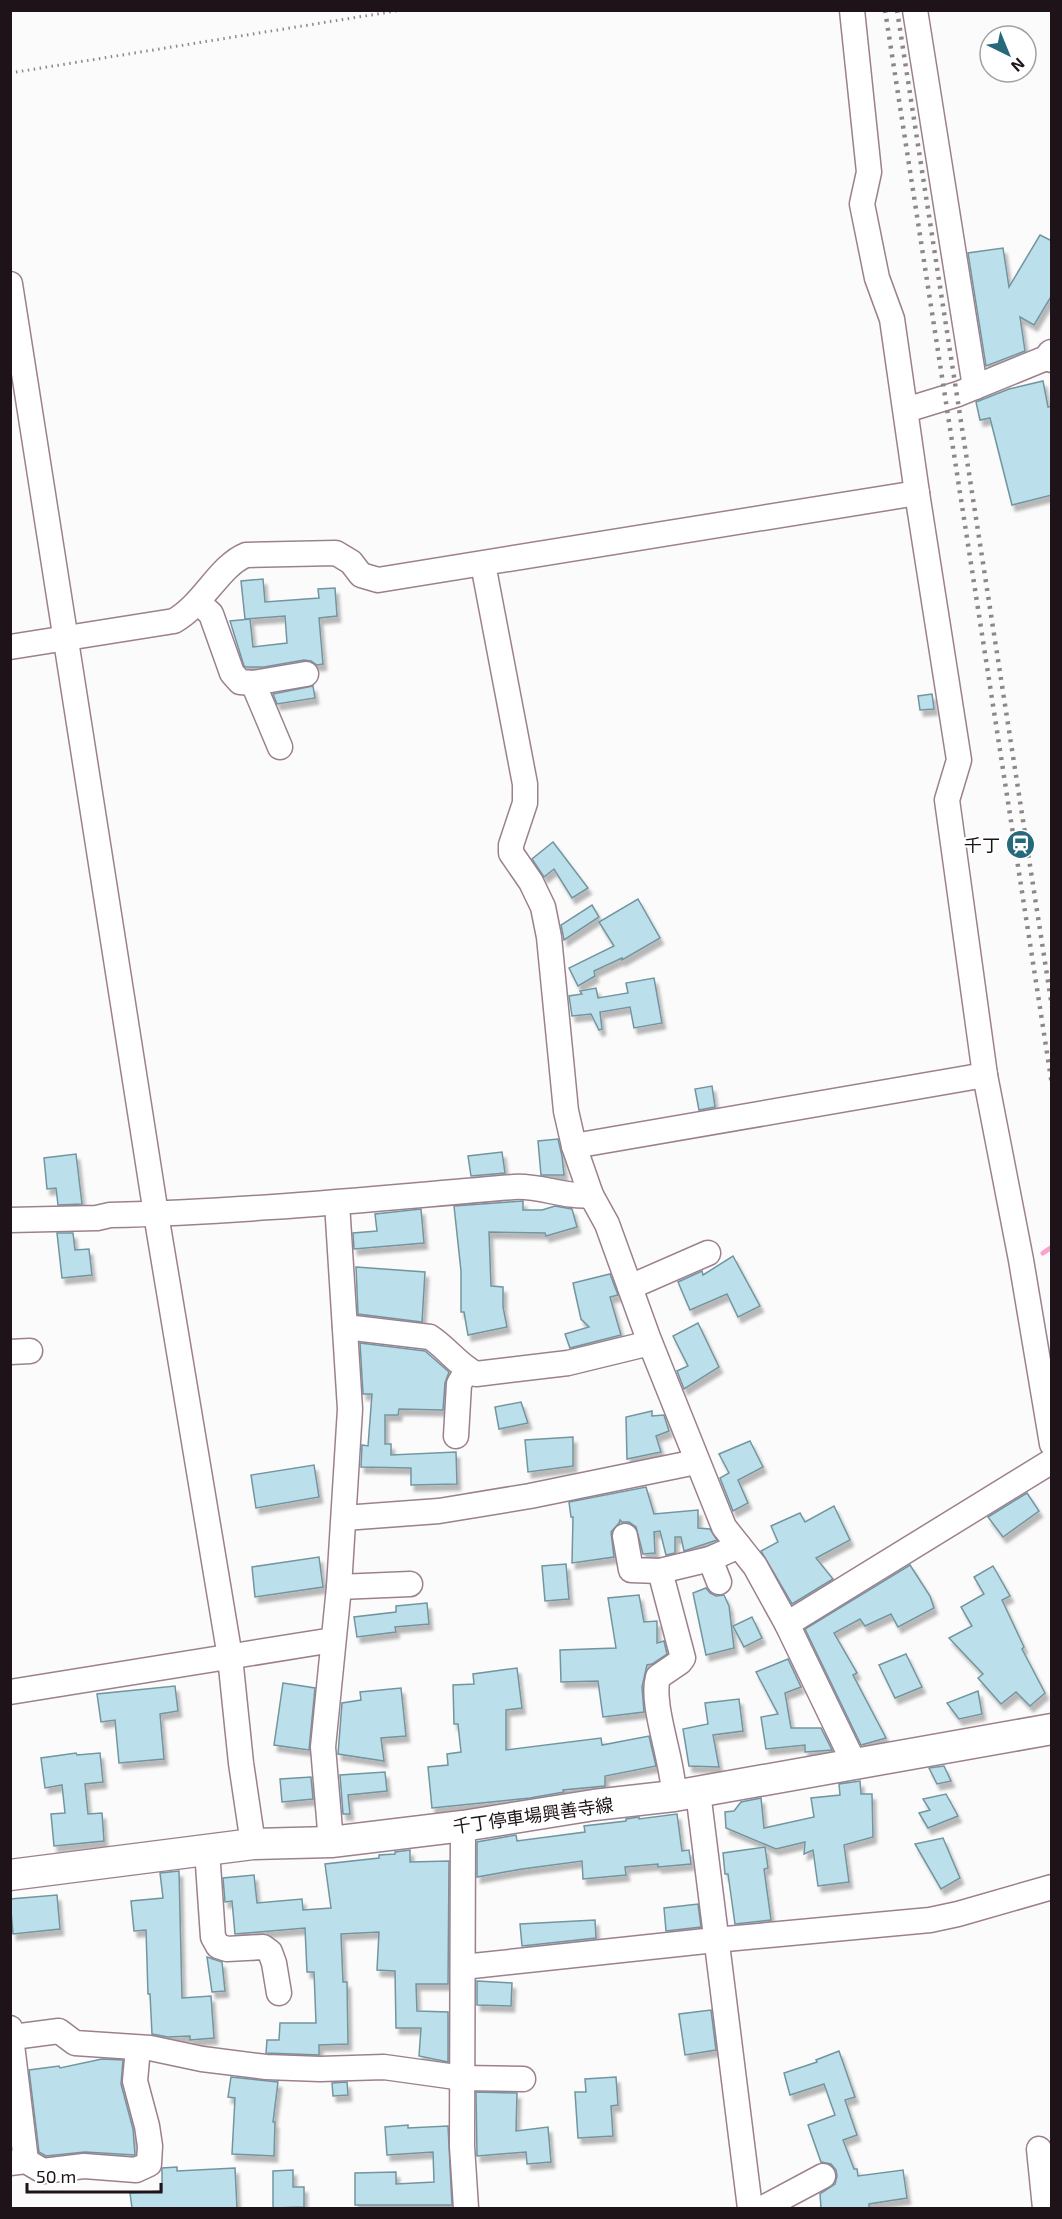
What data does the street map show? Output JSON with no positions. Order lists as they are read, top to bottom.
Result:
{
  "streets": {
    "main road": ["千丁停車場興善寺線"]
  },
  "places": {
    "station": ["千丁"]
  },
  "scale_bar": "50 m",
  "north": "bottom right"
}
